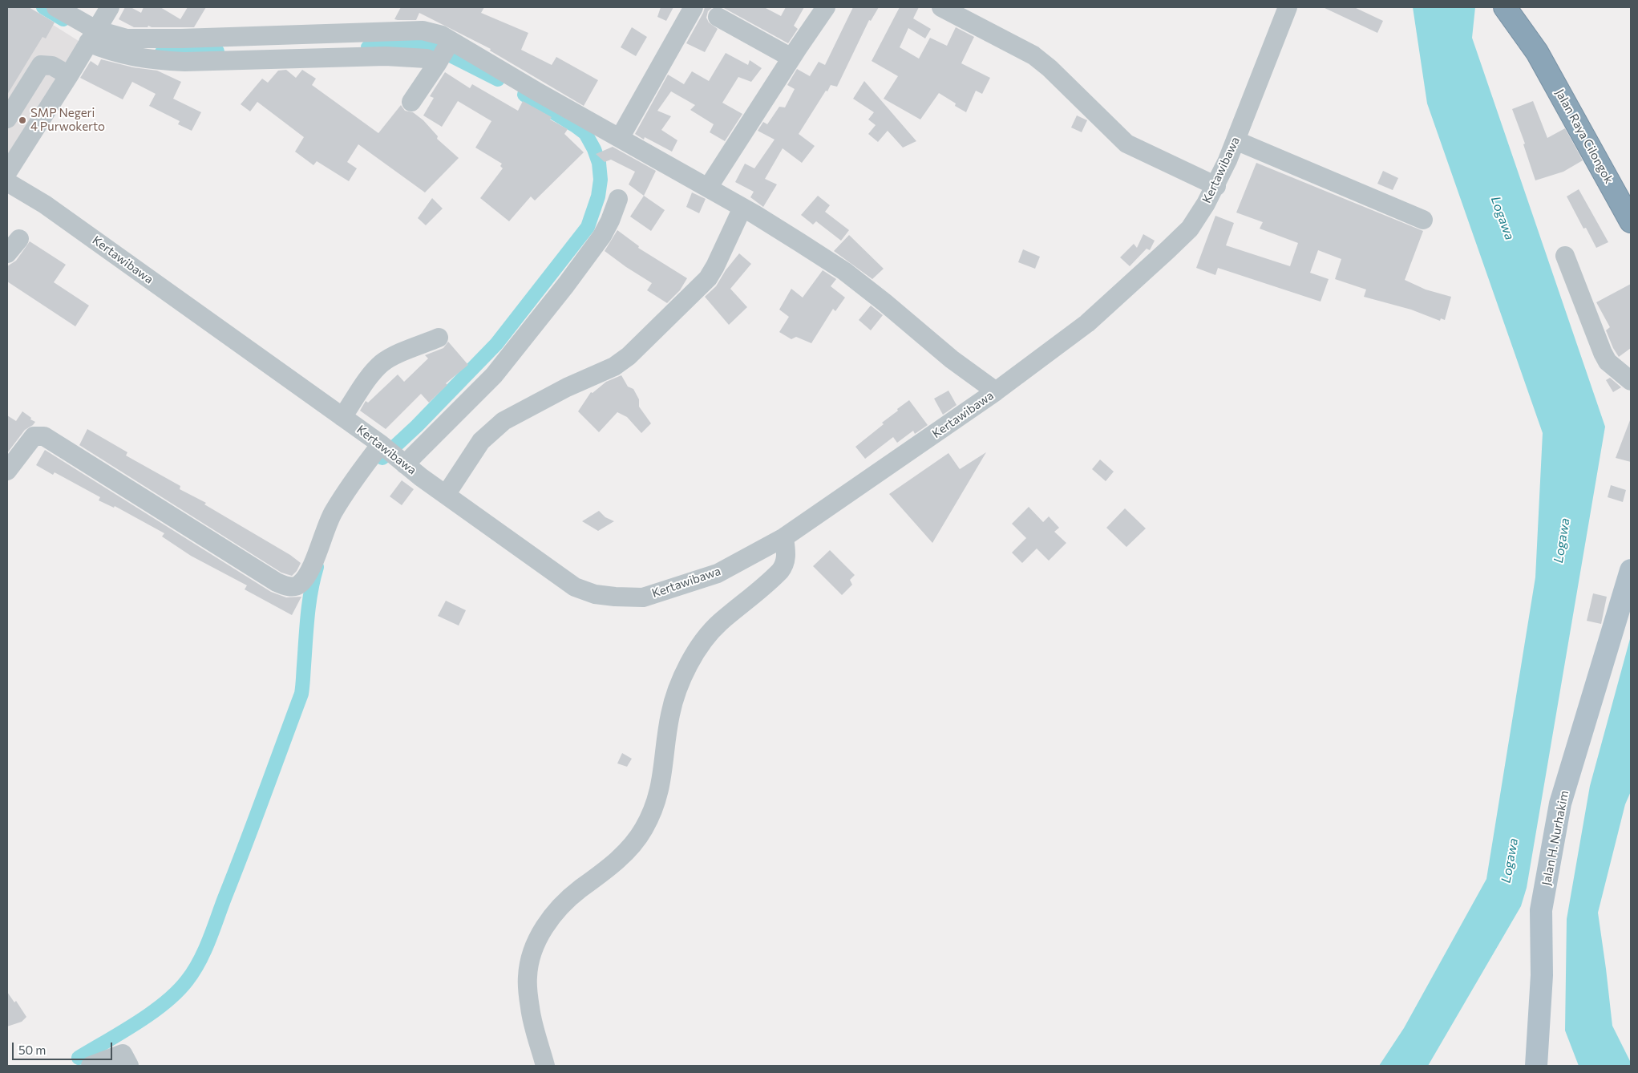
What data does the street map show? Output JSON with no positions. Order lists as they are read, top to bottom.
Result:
{
  "streets": {
    "highway": ["Jalan Raya Cilongok"],
    "main road": ["Jalan H. Nurhakim"],
    "street": ["Kertawibawa"]
  },
  "water": ["Logawa"],
  "places": ["SMP Negeri 4 Purwokerto"],
  "scale_bar": "50 m"
}
